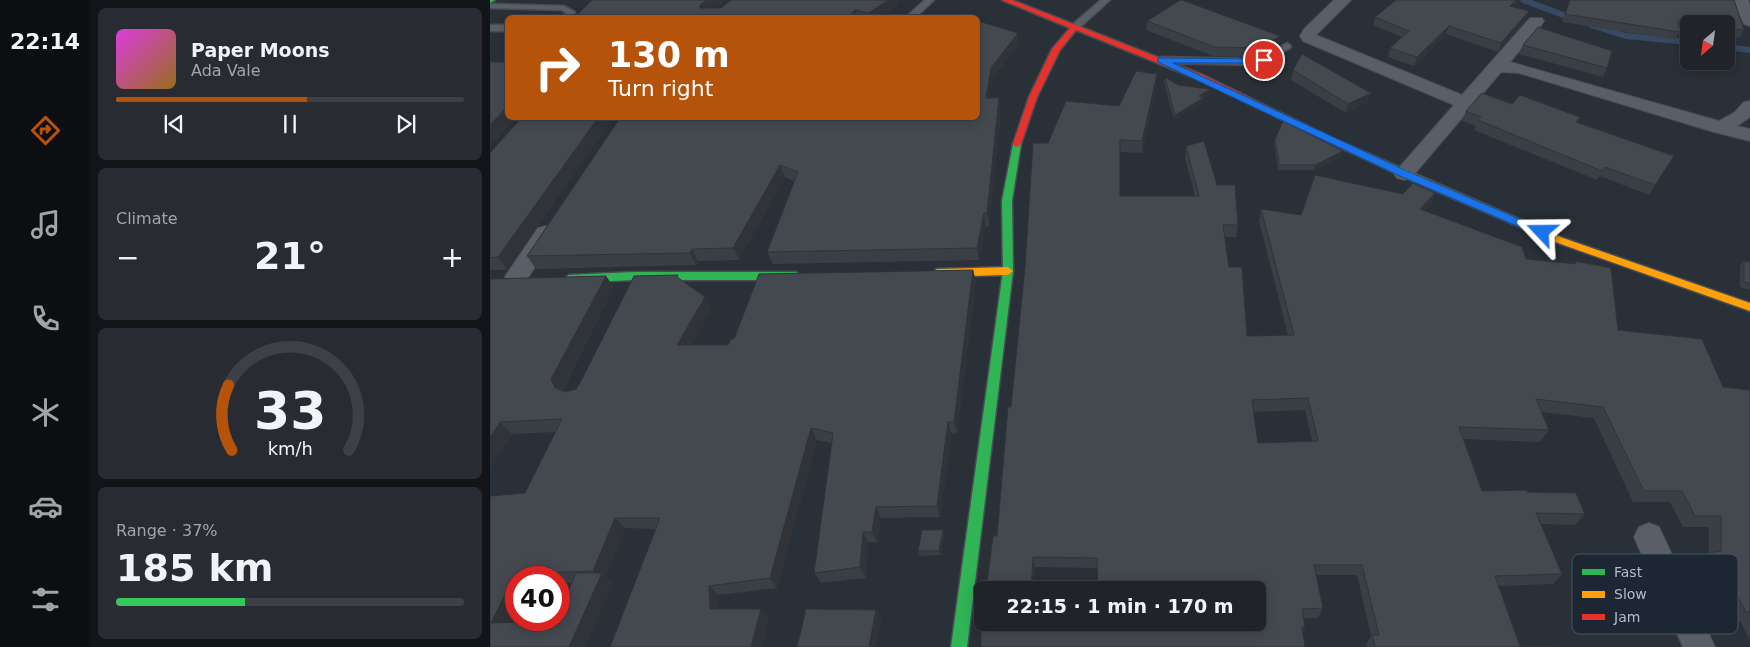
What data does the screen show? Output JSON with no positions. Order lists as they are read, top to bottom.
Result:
{
  "legend": ["Fast", "Slow", "Jam"],
  "north": "bottom left",
  "page": {
    "tabs": "22:14",
    "turn": ["130 m", "Turn right"],
    "song": ["Paper Moons", "Ada Vale"],
    "tile": [
      "Climate",
      ["Range · 37%", "185 km"]
    ],
    "heat": ["−", "21°", "+"],
    "limit": "40",
    "trip": "22:15 · 1 min · 170 m",
    "gauge": ["33", "km/h"]
  }
}
